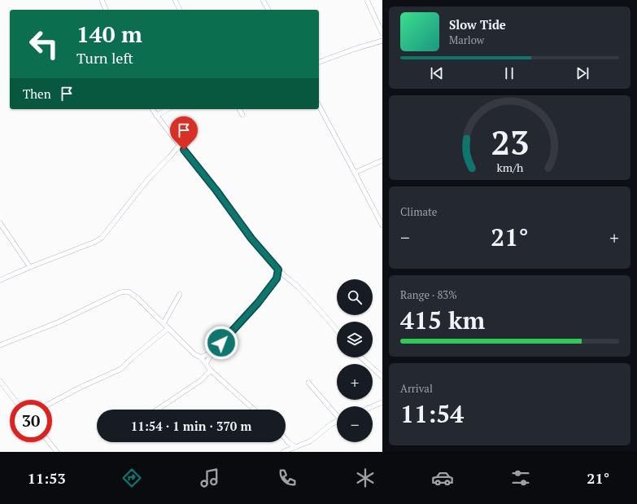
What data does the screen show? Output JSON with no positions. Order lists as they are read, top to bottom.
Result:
{
  "page": {
    "turn": ["140 m", "Turn left"],
    "song": ["Slow Tide", "Marlow"],
    "then": "Then",
    "tile": [
      "Climate",
      ["Range · 83%", "415 km"],
      ["Arrival", "11:54"]
    ],
    "heat": ["−", "21°", "+"],
    "map_buttons": ["+", "−"],
    "limit": "30",
    "trip": "11:54 · 1 min · 370 m",
    "tabs": ["11:53", "21°"],
    "gauge": ["23", "km/h"]
  }
}
